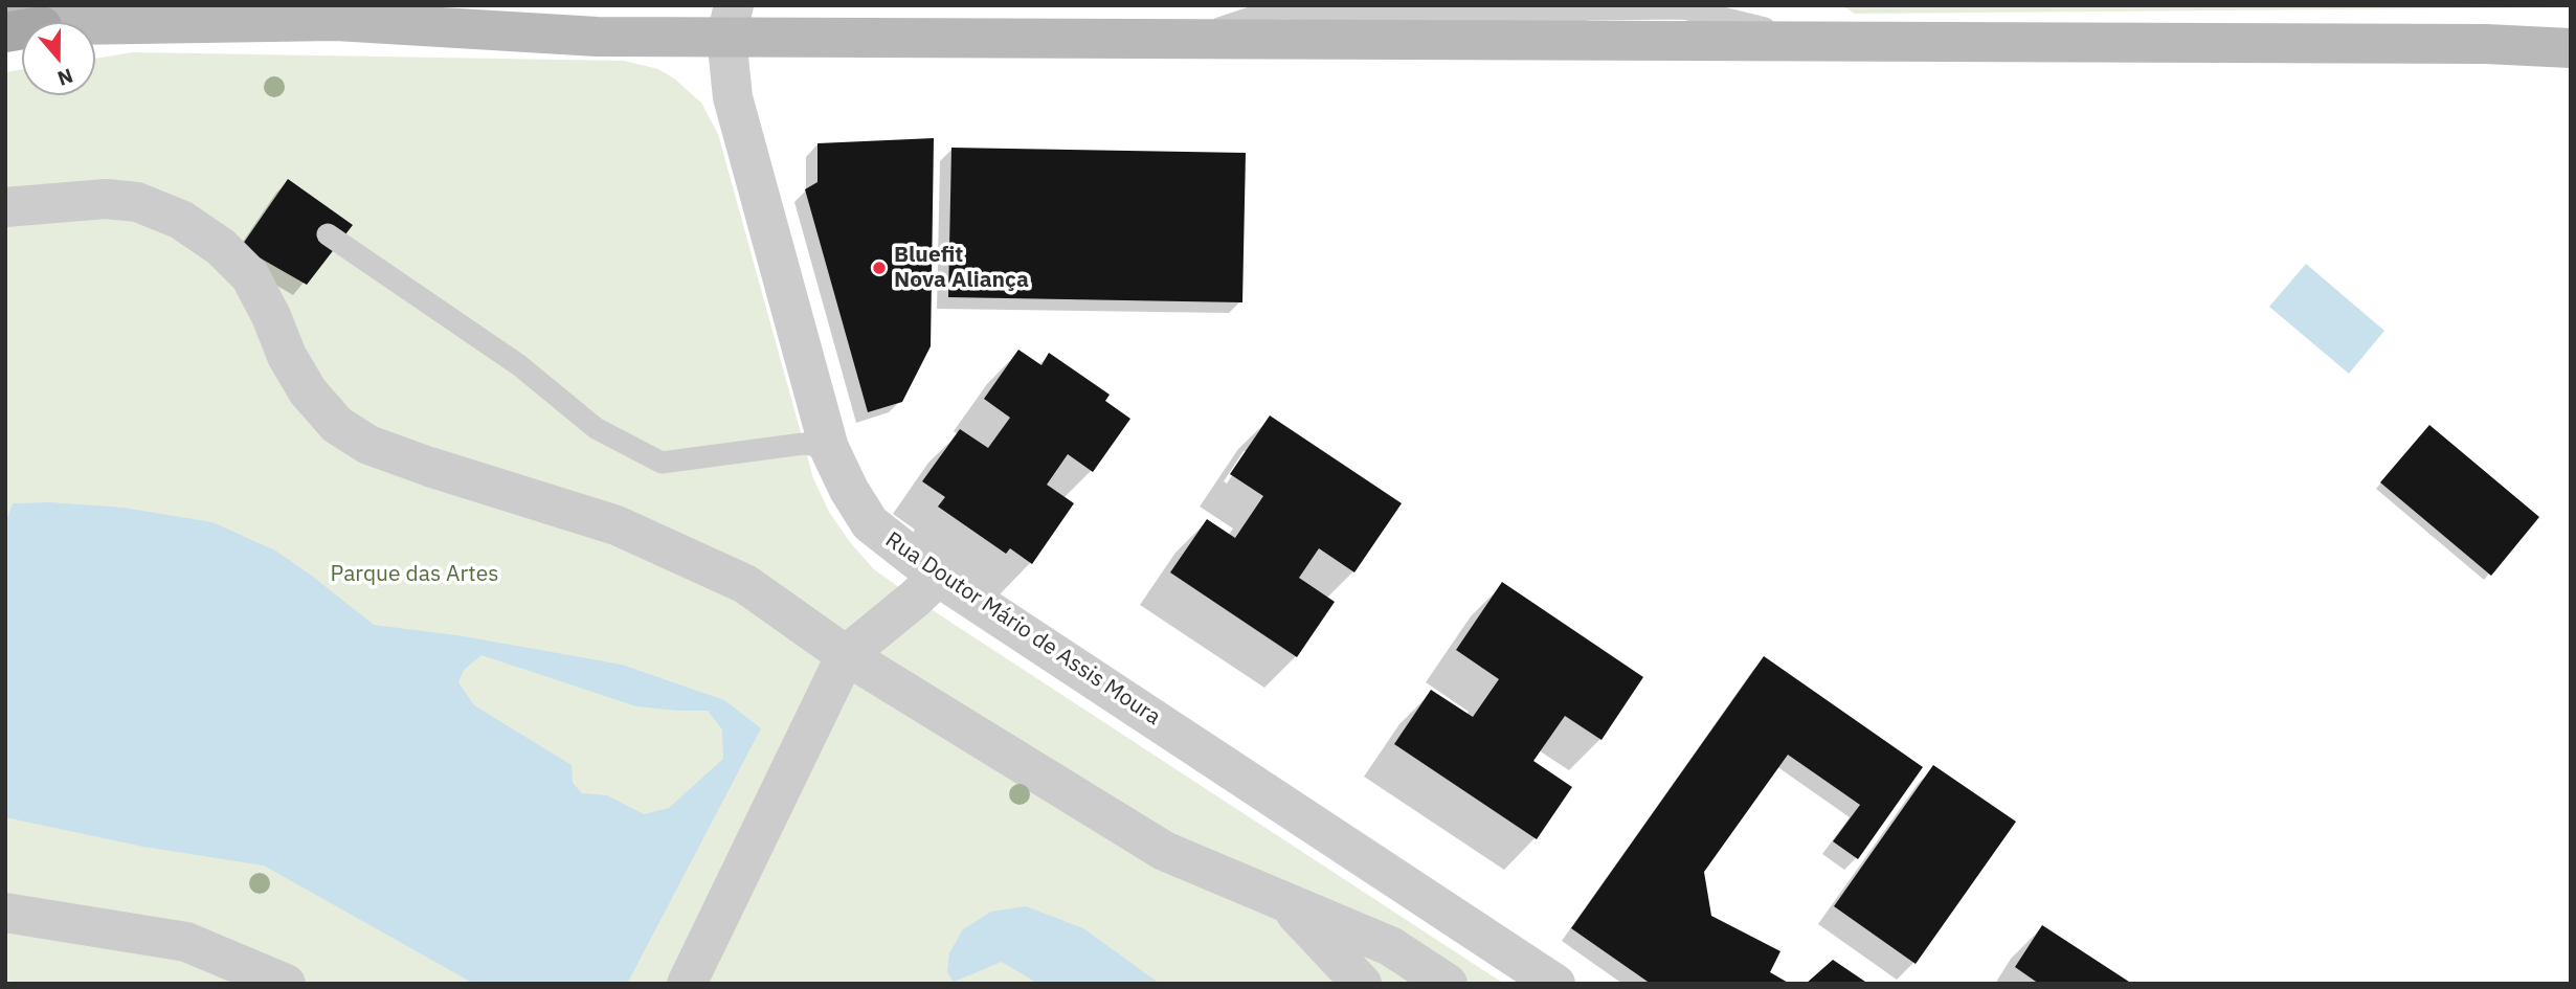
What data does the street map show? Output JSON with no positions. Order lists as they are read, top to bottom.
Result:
{
  "streets": {
    "street": ["Rua Doutor Mário de Assis Moura"]
  },
  "parks": ["Parque das Artes"],
  "places": ["Bluefit Nova Aliança"],
  "north": "bottom"
}
